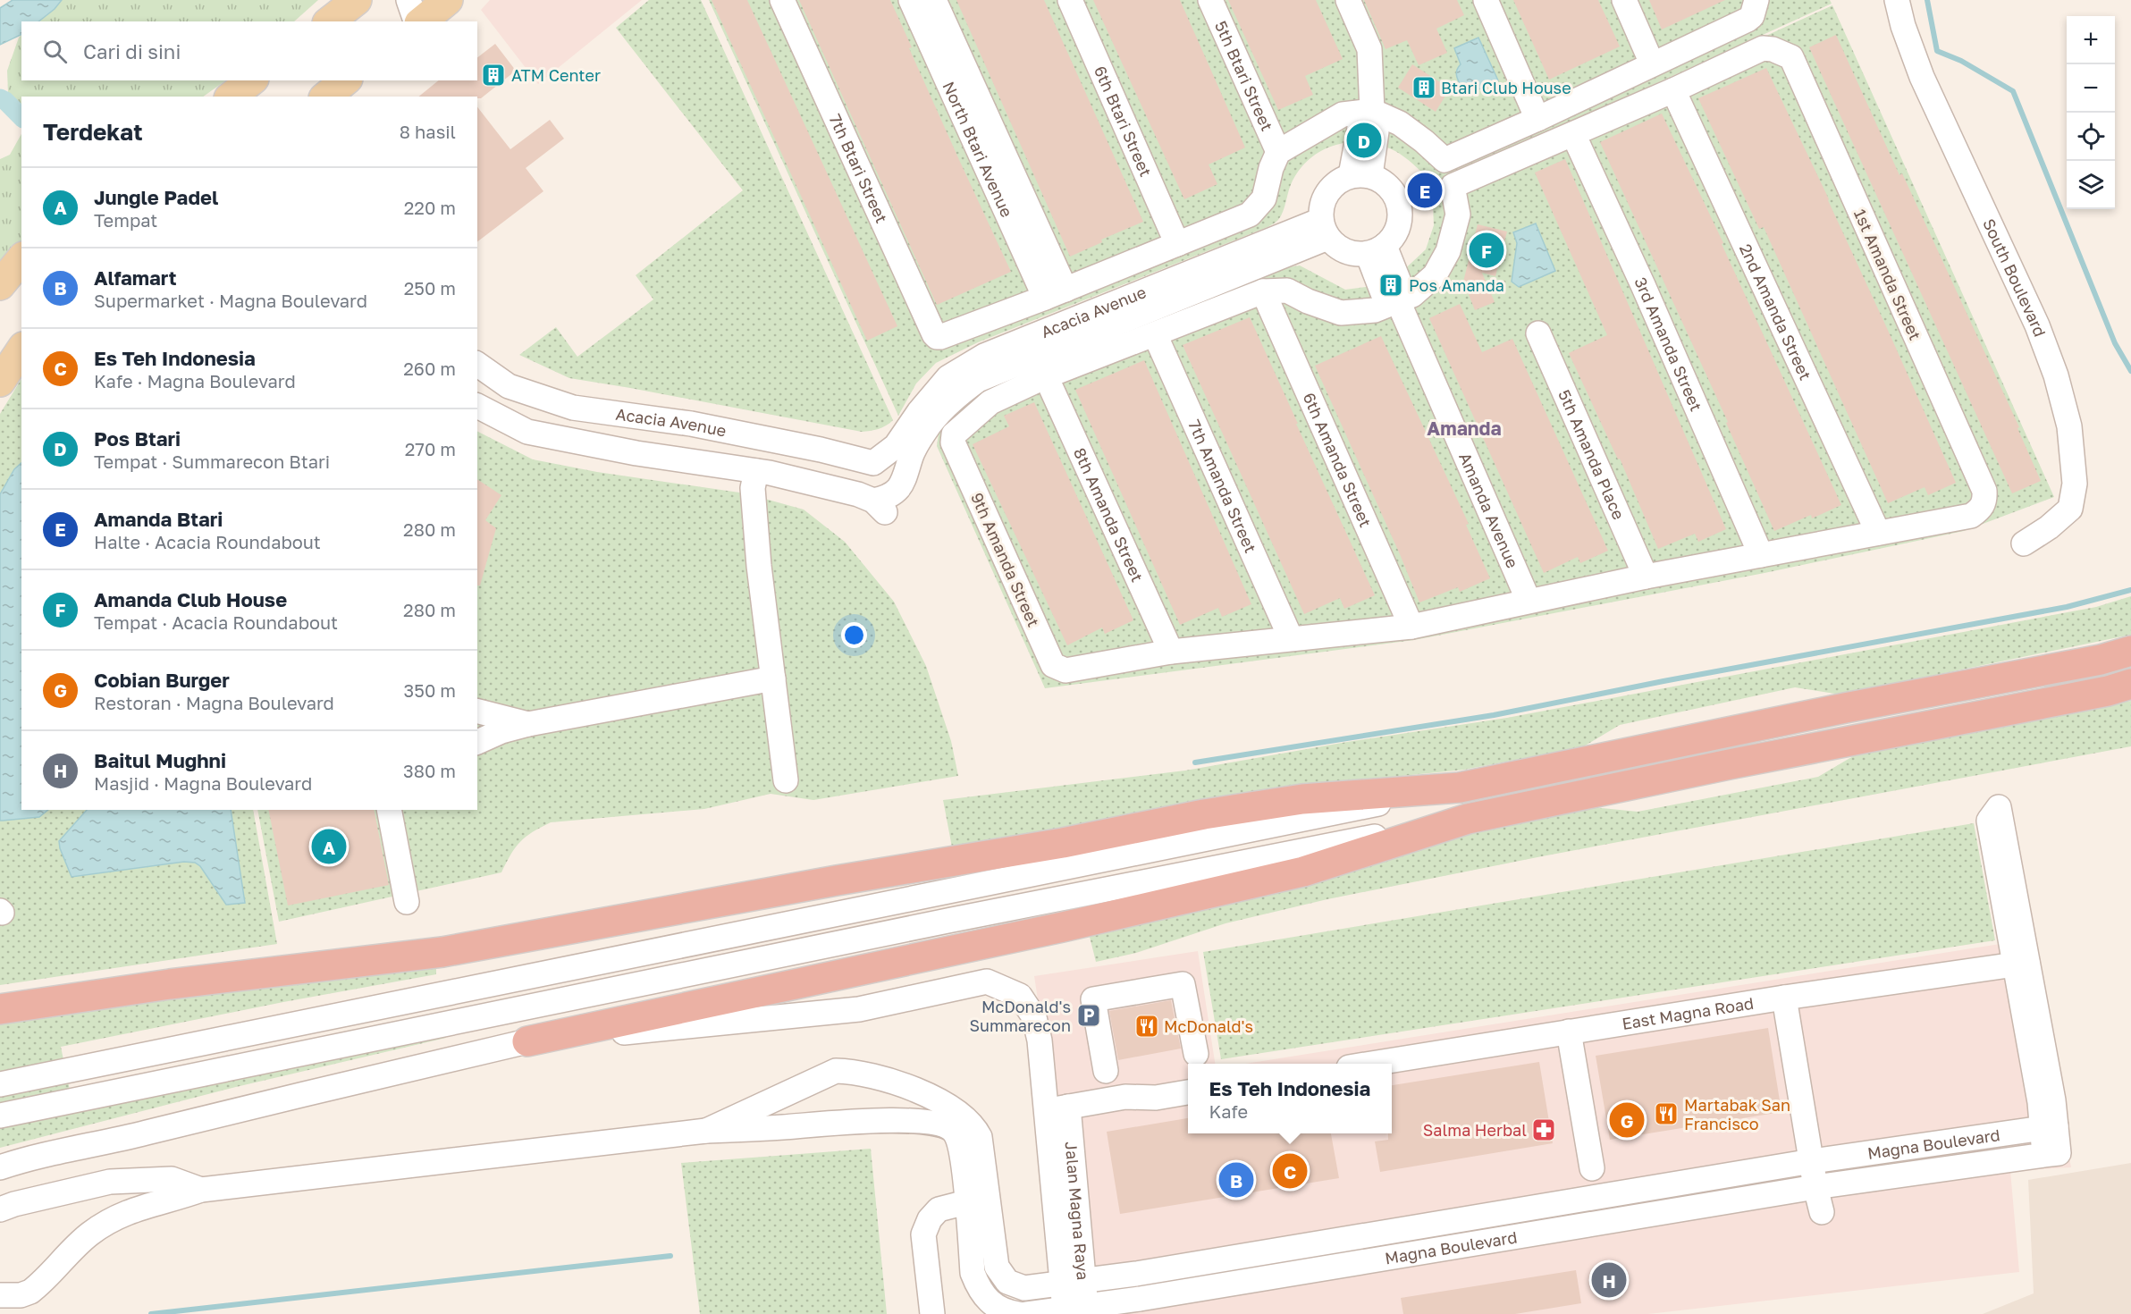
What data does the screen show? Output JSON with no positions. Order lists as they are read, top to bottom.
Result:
{
  "streets": {
    "street": [
      "5th Btari Street",
      "6th Btari Street",
      "North Btari Avenue",
      "7th Btari Street",
      "1st Amanda Street",
      "South Boulevard",
      "2nd Amanda Street",
      "Acacia Avenue",
      "3rd Amanda Street",
      "5th Amanda Place",
      "6th Amanda Street",
      "7th Amanda Street",
      "Amanda Avenue",
      "8th Amanda Street",
      "9th Amanda Street",
      "East Magna Road",
      "Magna Boulevard",
      "Jalan Magna Raya"
    ]
  },
  "crossings": [
    ["North Btari Avenue", "7th Btari Street"],
    ["1st Amanda Street", "2nd Amanda Street"],
    ["8th Amanda Street", "9th Amanda Street"],
    ["Magna Boulevard", "Jalan Magna Raya"]
  ],
  "districts": ["Amanda"],
  "places": {
    "building": ["ATM Center", "Btari Club House", "Pos Amanda"],
    "parking": ["McDonald's Summarecon"],
    "restaurant": ["McDonald's", "Martabak San Francisco"],
    "pharmacy": ["Salma Herbal"]
  },
  "page": {
    "map_buttons": ["+", "−"],
    "search": "Cari di sini",
    "heading": ["Terdekat", "8 hasil"],
    "pins": [
      "D",
      "E",
      "F",
      "A",
      "G",
      "C",
      "B",
      "H"
    ],
    "list": [
      {
        "mark": "A",
        "name": "Jungle Padel",
        "note": "Tempat",
        "value": "220 m"
      },
      {
        "mark": "B",
        "name": "Alfamart",
        "note": "Supermarket · Magna Boulevard",
        "value": "250 m"
      },
      {
        "mark": "C",
        "name": "Es Teh Indonesia",
        "note": "Kafe · Magna Boulevard",
        "value": "260 m"
      },
      {
        "mark": "D",
        "name": "Pos Btari",
        "note": "Tempat · Summarecon Btari",
        "value": "270 m"
      },
      {
        "mark": "E",
        "name": "Amanda Btari",
        "note": "Halte · Acacia Roundabout",
        "value": "280 m"
      },
      {
        "mark": "F",
        "name": "Amanda Club House",
        "note": "Tempat · Acacia Roundabout",
        "value": "280 m"
      },
      {
        "mark": "G",
        "name": "Cobian Burger",
        "note": "Restoran · Magna Boulevard",
        "value": "350 m"
      },
      {
        "mark": "H",
        "name": "Baitul Mughni",
        "note": "Masjid · Magna Boulevard",
        "value": "380 m"
      }
    ],
    "popup": ["Es Teh Indonesia", "Kafe"]
  }
}
